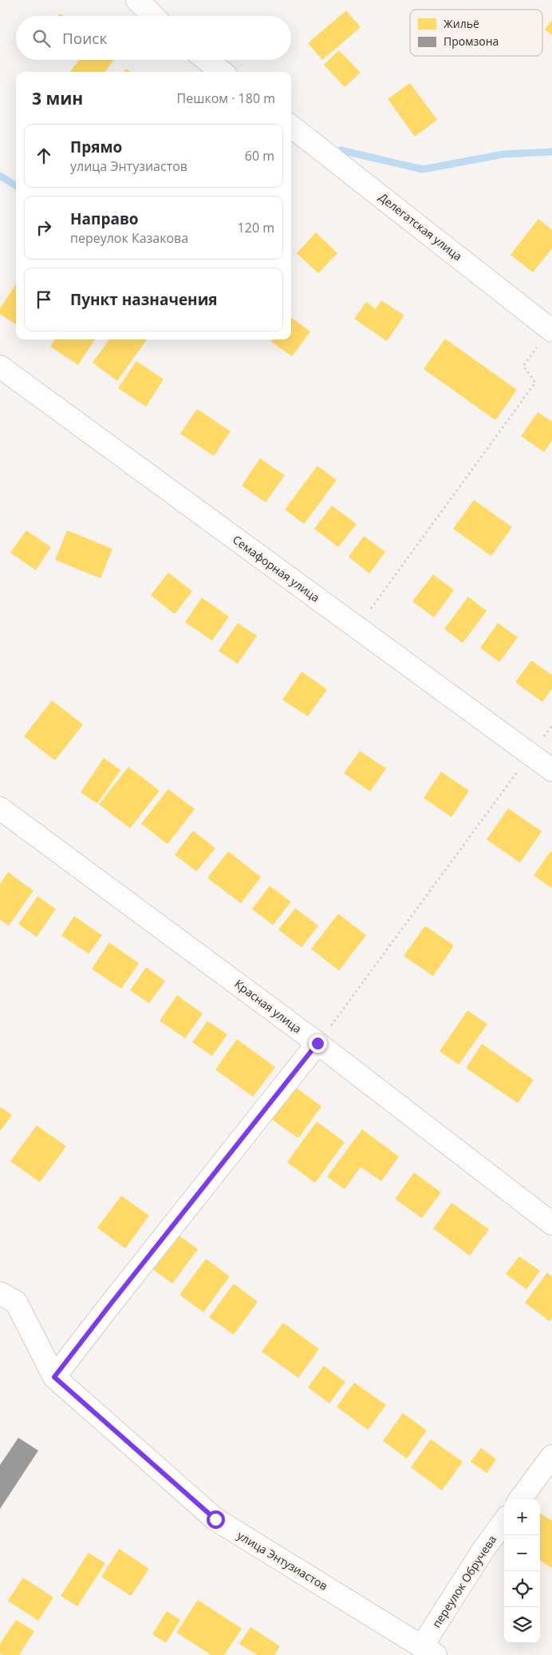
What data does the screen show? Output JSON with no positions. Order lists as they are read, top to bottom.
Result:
{
  "streets": {
    "street": [
      "Делегатская улица",
      "Семафорная улица",
      "Красная улица",
      "улица Энтузиастов",
      "переулок Обручева"
    ]
  },
  "crossings": [
    ["улица Энтузиастов", "переулок Обручева"]
  ],
  "legend": ["Жильё", "Промзона"],
  "page": {
    "search": "Поиск",
    "heading": ["3 мин", "Пешком · 180 m"],
    "list": [
      ["Прямо", "улица Энтузиастов", "60 m"],
      ["Направо", "переулок Казакова", "120 m"],
      "Пункт назначения"
    ],
    "map_buttons": ["+", "−"]
  }
}
